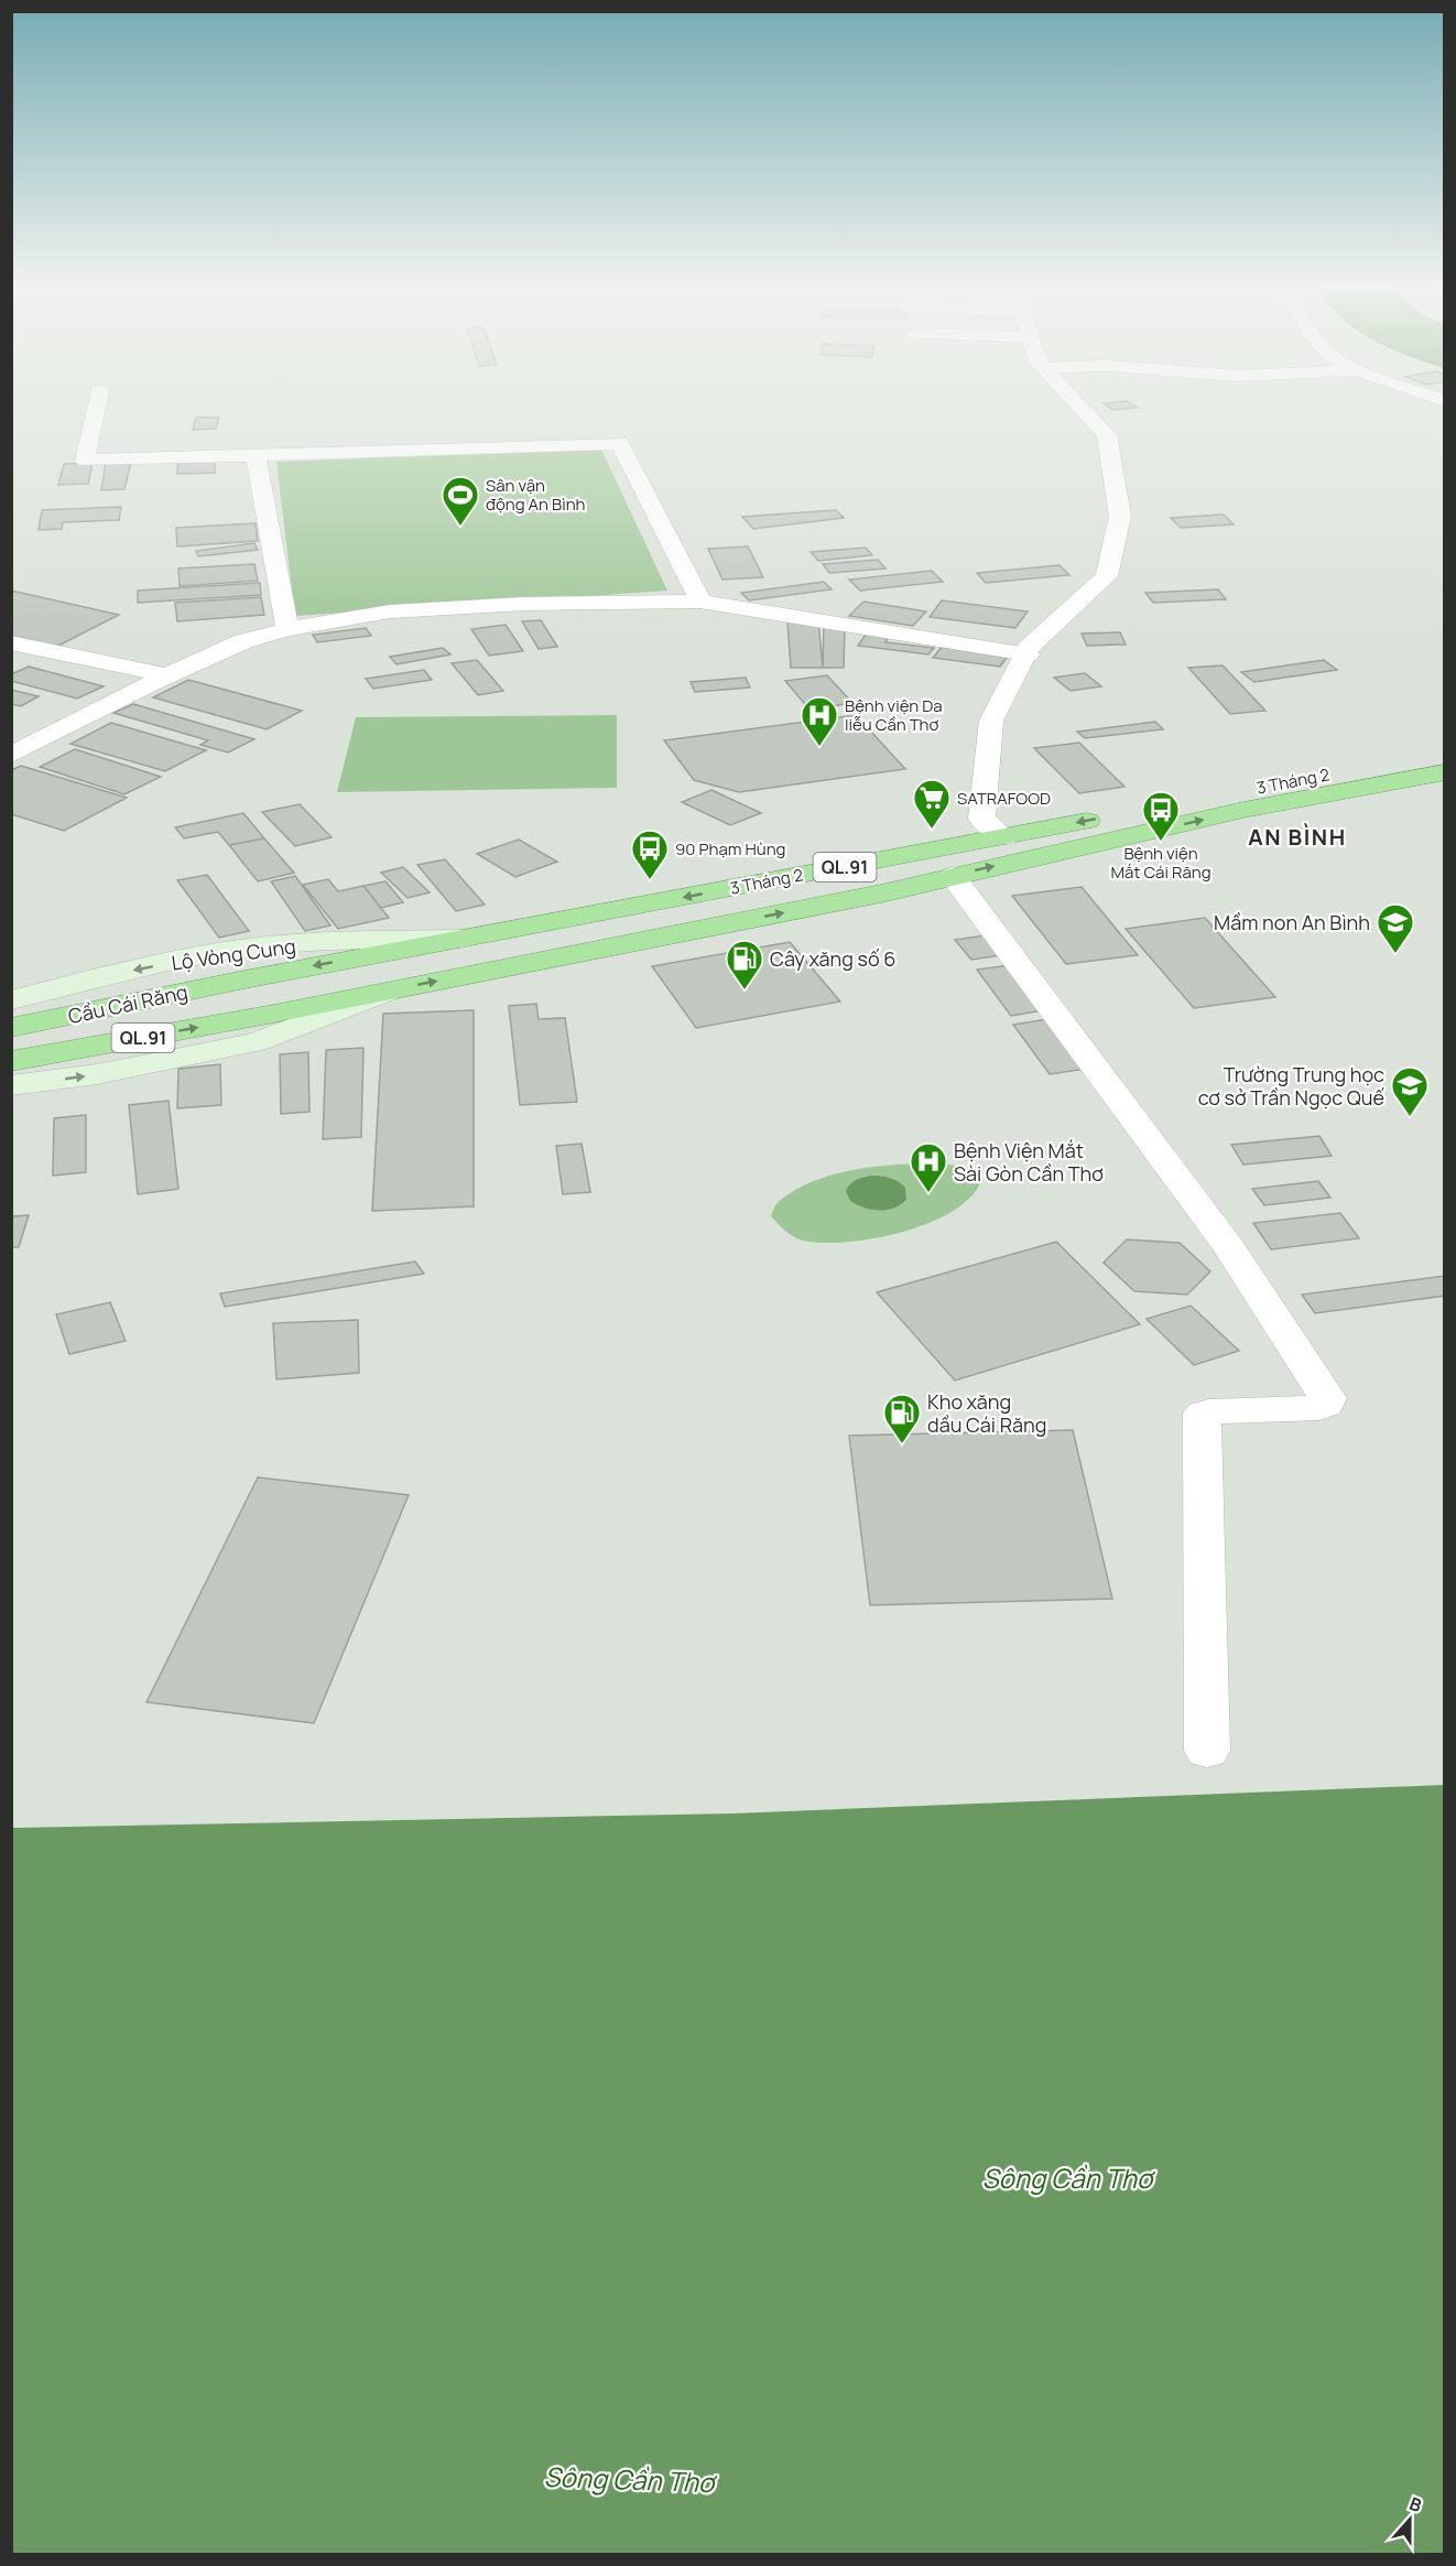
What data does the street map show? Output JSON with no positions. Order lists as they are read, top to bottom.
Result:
{
  "streets": {
    "highway": ["3 Tháng 2", "QL.91", "Cầu Cái Răng"],
    "main road": ["Lộ Vòng Cung"]
  },
  "crossings": [
    ["3 Tháng 2", "Lộ Vòng Cung"],
    ["3 Tháng 2", "Cầu Cái Răng"]
  ],
  "districts": ["AN BÌNH"],
  "water": ["Sông Cần Thơ"],
  "places": {
    "sports": ["Sân vận động An Bình"],
    "hospital": ["Bệnh viện Da liễu Cần Thơ", "Bệnh Viện Mắt Sài Gòn Cần Thơ"],
    "supermarket": ["SATRAFOOD"],
    "bus stop": ["Bệnh viện Mắt Cái Răng", "90 Phạm Hùng"],
    "school or university": ["Mầm non An Bình", "Trường Trung học cơ sở Trần Ngọc Quế"],
    "fuel station": ["Cây xăng số 6", "Kho xăng dầu Cái Răng"]
  },
  "north": "top"
}
